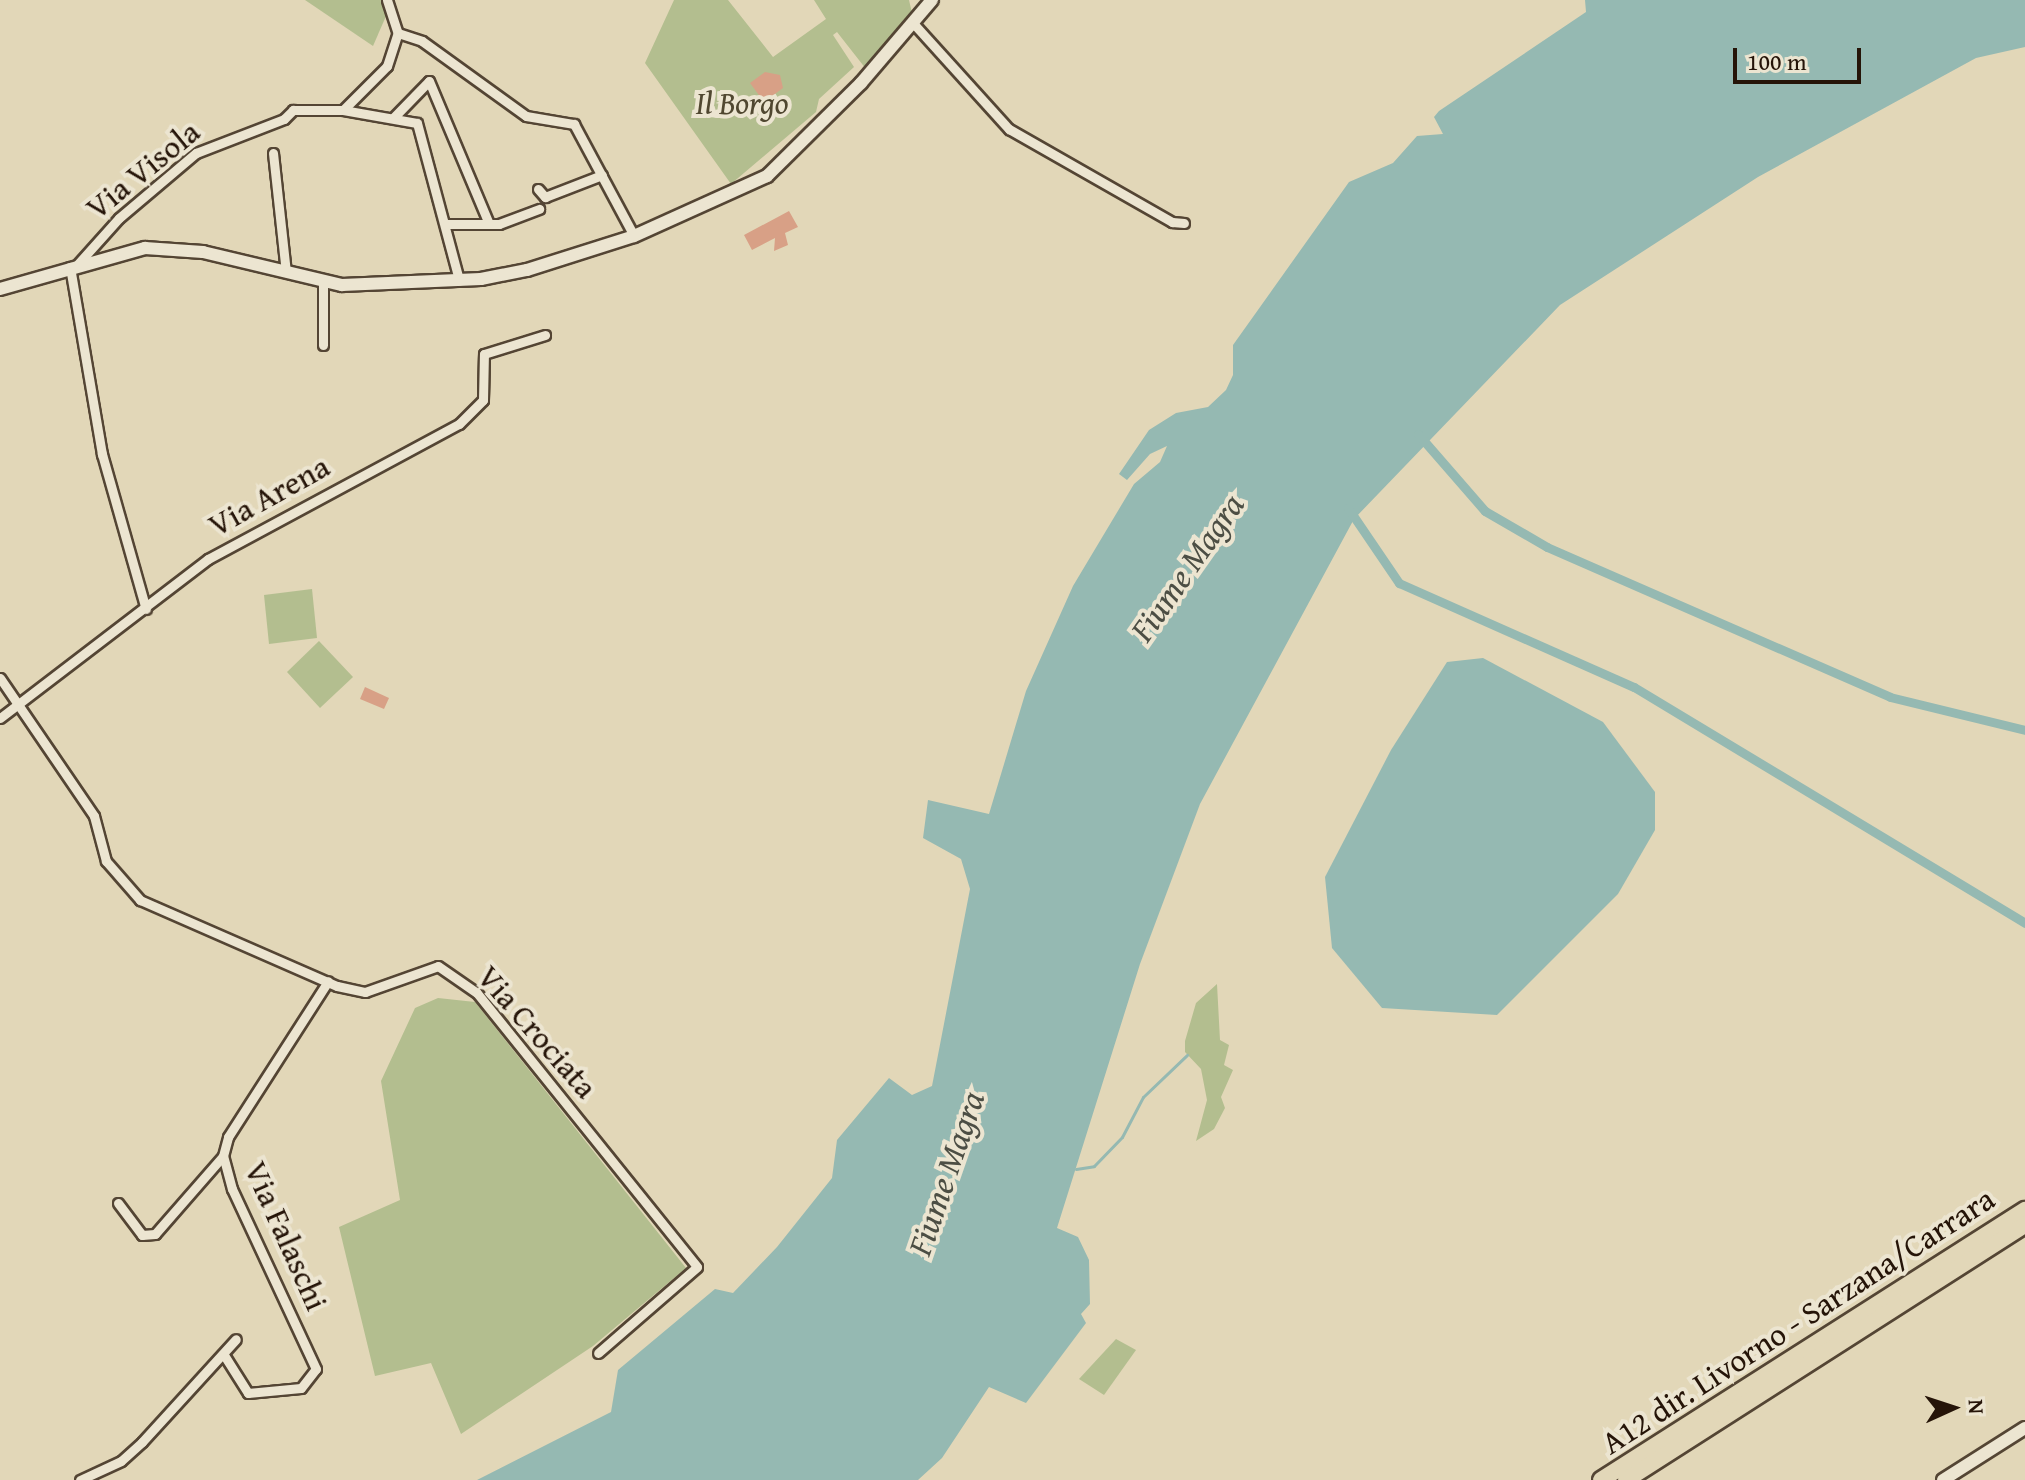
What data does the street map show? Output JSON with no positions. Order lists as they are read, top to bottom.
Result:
{
  "streets": {
    "highway": ["A12 dir. Livorno - Sarzana/Carrara"],
    "street": [
      "Via Visola",
      "Via Arena",
      "Via Crociata",
      "Via Falaschi"
    ]
  },
  "crossings": [
    ["Via Arena", "Via Crociata"],
    ["Via Crociata", "Via Falaschi"]
  ],
  "water": ["Fiume Magra"],
  "parks": ["Il Borgo"],
  "scale_bar": "100 m",
  "north": "right"
}
